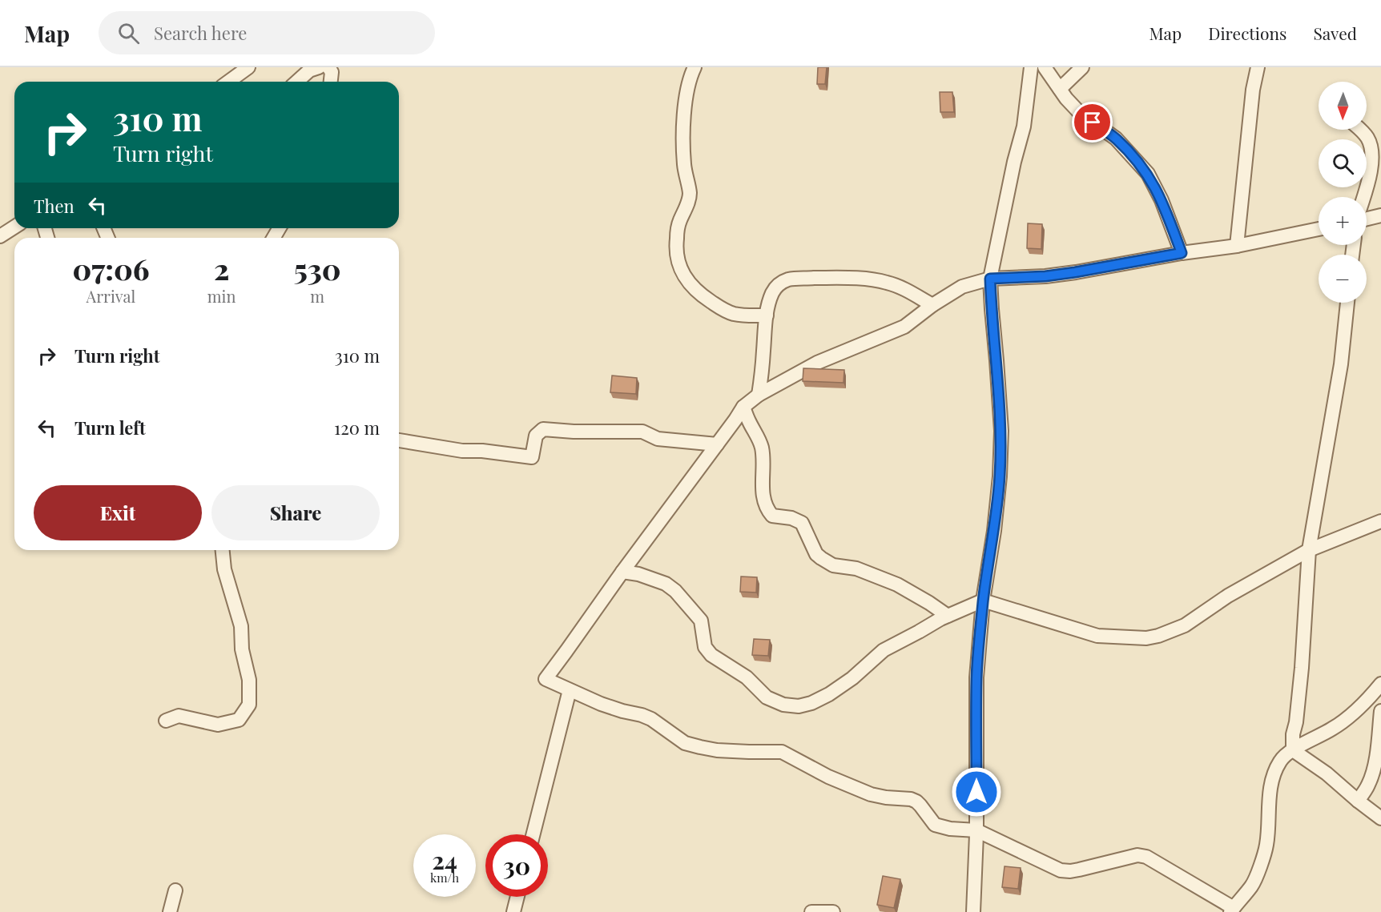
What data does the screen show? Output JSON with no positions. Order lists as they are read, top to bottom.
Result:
{
  "north": "bottom",
  "page": {
    "header": "Map",
    "search": "Search here",
    "nav": ["Map", "Directions", "Saved"],
    "map_buttons": ["+", "−"],
    "turn": ["310 m", "Turn right"],
    "then": "Then",
    "eta": [
      "07:06",
      "Arrival",
      "2",
      "min",
      "530",
      "m"
    ],
    "list": [
      {
        "name": "Turn right",
        "value": "310 m"
      },
      {
        "name": "Turn left",
        "value": "120 m"
      }
    ],
    "buttons": ["Exit", "Share"],
    "speed": "24 km/h",
    "limit": "30"
  }
}
